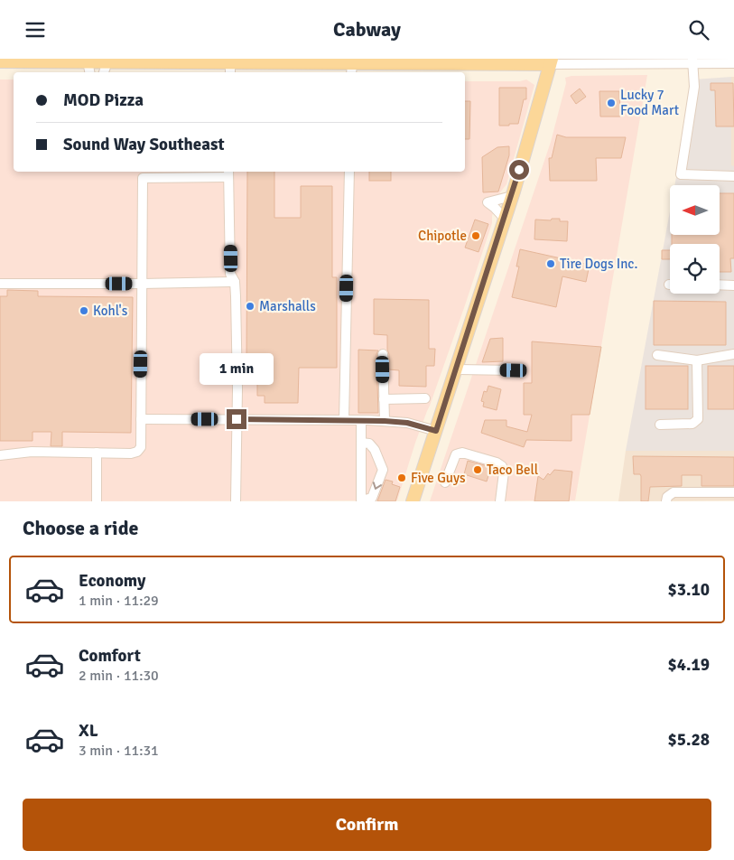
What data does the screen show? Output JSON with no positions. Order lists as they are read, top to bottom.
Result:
{
  "places": [
    "Lucky 7 Food Mart",
    "Chipotle",
    "Tire Dogs Inc.",
    "Marshalls",
    "Kohl's",
    "Taco Bell",
    "Five Guys"
  ],
  "north": "left",
  "page": {
    "header": "Cabway",
    "banner": ["MOD Pizza", "Sound Way Southeast"],
    "bubble": "1 min",
    "heading": "Choose a ride",
    "list": [
      {
        "name": "Economy",
        "note": "1 min · 11:29",
        "value": "$3.10"
      },
      {
        "name": "Comfort",
        "note": "2 min · 11:30",
        "value": "$4.19"
      },
      {
        "name": "XL",
        "note": "3 min · 11:31",
        "value": "$5.28"
      }
    ],
    "buttons": "Confirm"
  }
}
